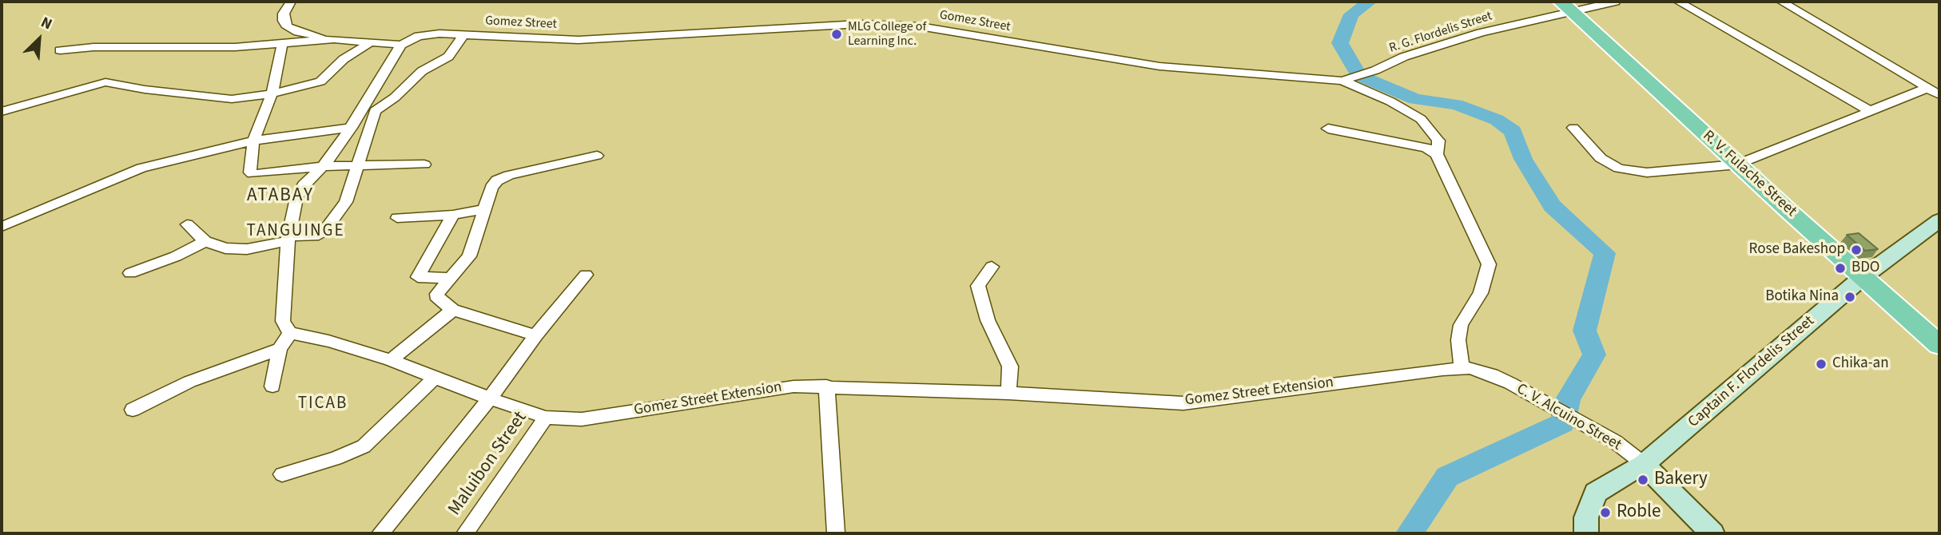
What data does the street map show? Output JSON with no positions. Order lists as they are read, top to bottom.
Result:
{
  "streets": {
    "main road": ["R. V. Fulache Street"],
    "street": [
      "Gomez Street",
      "R. G. Flordelis Street",
      "Captain F. Flordelis Street",
      "Gomez Street Extension",
      "C. V. Alcuino Street",
      "Maluibon Street"
    ]
  },
  "crossings": [
    ["Gomez Street", "R. G. Flordelis Street"],
    ["R. G. Flordelis Street", "R. V. Fulache Street"],
    ["R. V. Fulache Street", "Captain F. Flordelis Street"],
    ["Captain F. Flordelis Street", "C. V. Alcuino Street"],
    ["Gomez Street Extension", "C. V. Alcuino Street"],
    ["Gomez Street Extension", "Maluibon Street"]
  ],
  "districts": ["ATABAY", "TANGUINGE", "TICAB"],
  "places": [
    "MLG College of Learning Inc.",
    "Rose Bakeshop",
    "BDO",
    "Botika Nina",
    "Chika-an",
    "Bakery",
    "Roble"
  ],
  "north": "top right"
}
